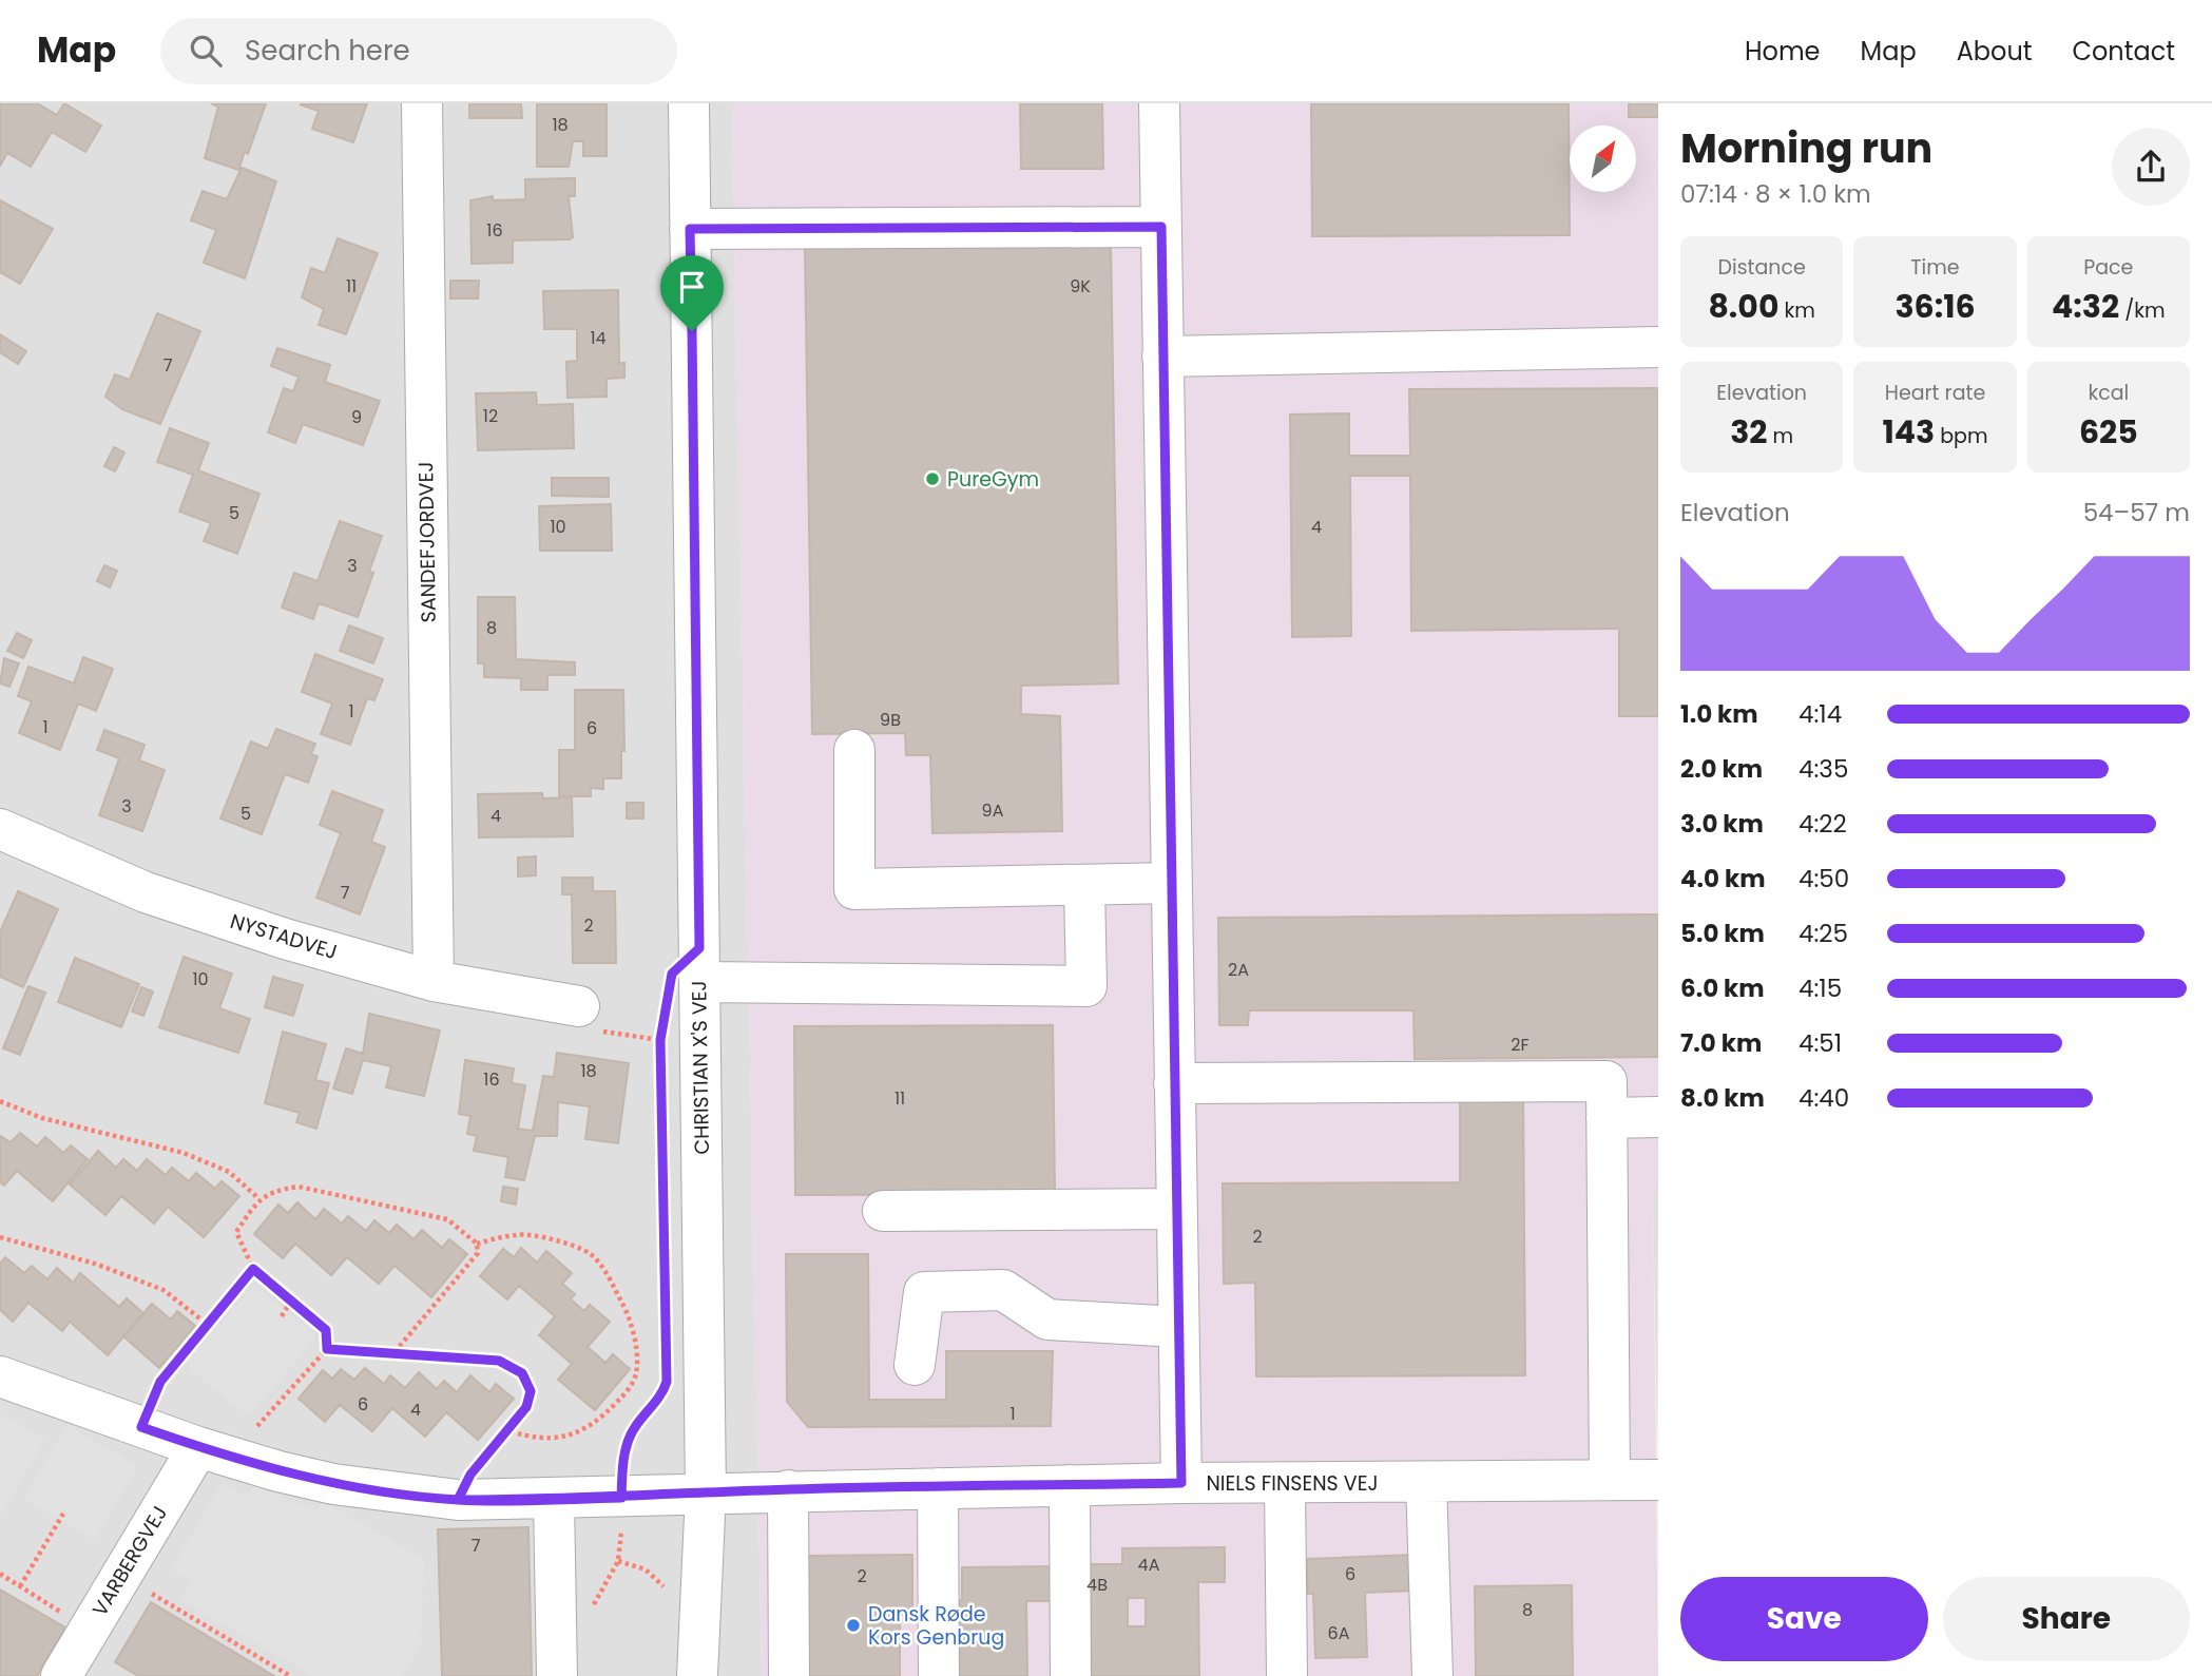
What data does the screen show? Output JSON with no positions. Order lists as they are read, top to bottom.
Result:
{
  "streets": {
    "street": [
      "SANDEFJORDVEJ",
      "NYSTADVEJ",
      "CHRISTIAN X'S VEJ",
      "NIELS FINSENS VEJ",
      "VARBERGVEJ"
    ]
  },
  "crossings": [
    ["SANDEFJORDVEJ", "NYSTADVEJ"],
    ["CHRISTIAN X'S VEJ", "NIELS FINSENS VEJ"]
  ],
  "places": ["PureGym", "Dansk Røde Kors Genbrug"],
  "house_numbers": [
    "18",
    "16",
    "11",
    "9K",
    "14",
    "7",
    "12",
    "9",
    "5",
    "10",
    "4",
    "3",
    "8",
    "1",
    "9B",
    "1",
    "6",
    "3",
    "9A",
    "5",
    "4",
    "7",
    "2",
    "2A",
    "10",
    "2F",
    "18",
    "16",
    "11",
    "2",
    "6",
    "4",
    "1",
    "7",
    "4A",
    "6",
    "2",
    "4B",
    "8",
    "6A"
  ],
  "north": "top right",
  "page": {
    "header": "Map",
    "search": "Search here",
    "nav": [
      "Home",
      "Map",
      "About",
      "Contact"
    ],
    "heading": ["Morning run", "07:14 · 8 × 1.0 km"],
    "stats": [
      ["Distance", "8.00 km"],
      ["Time", "36:16"],
      ["Pace", "4:32 /km"],
      ["Elevation", "32 m"],
      ["Heart rate", "143 bpm"],
      ["kcal", "625"]
    ],
    "chart": ["Elevation", "54–57 m"],
    "list": [
      {
        "name": "1.0 km",
        "note": "4:14"
      },
      {
        "name": "2.0 km",
        "note": "4:35"
      },
      {
        "name": "3.0 km",
        "note": "4:22"
      },
      {
        "name": "4.0 km",
        "note": "4:50"
      },
      {
        "name": "5.0 km",
        "note": "4:25"
      },
      {
        "name": "6.0 km",
        "note": "4:15"
      },
      {
        "name": "7.0 km",
        "note": "4:51"
      },
      {
        "name": "8.0 km",
        "note": "4:40"
      }
    ],
    "buttons": ["Save", "Share"]
  }
}
